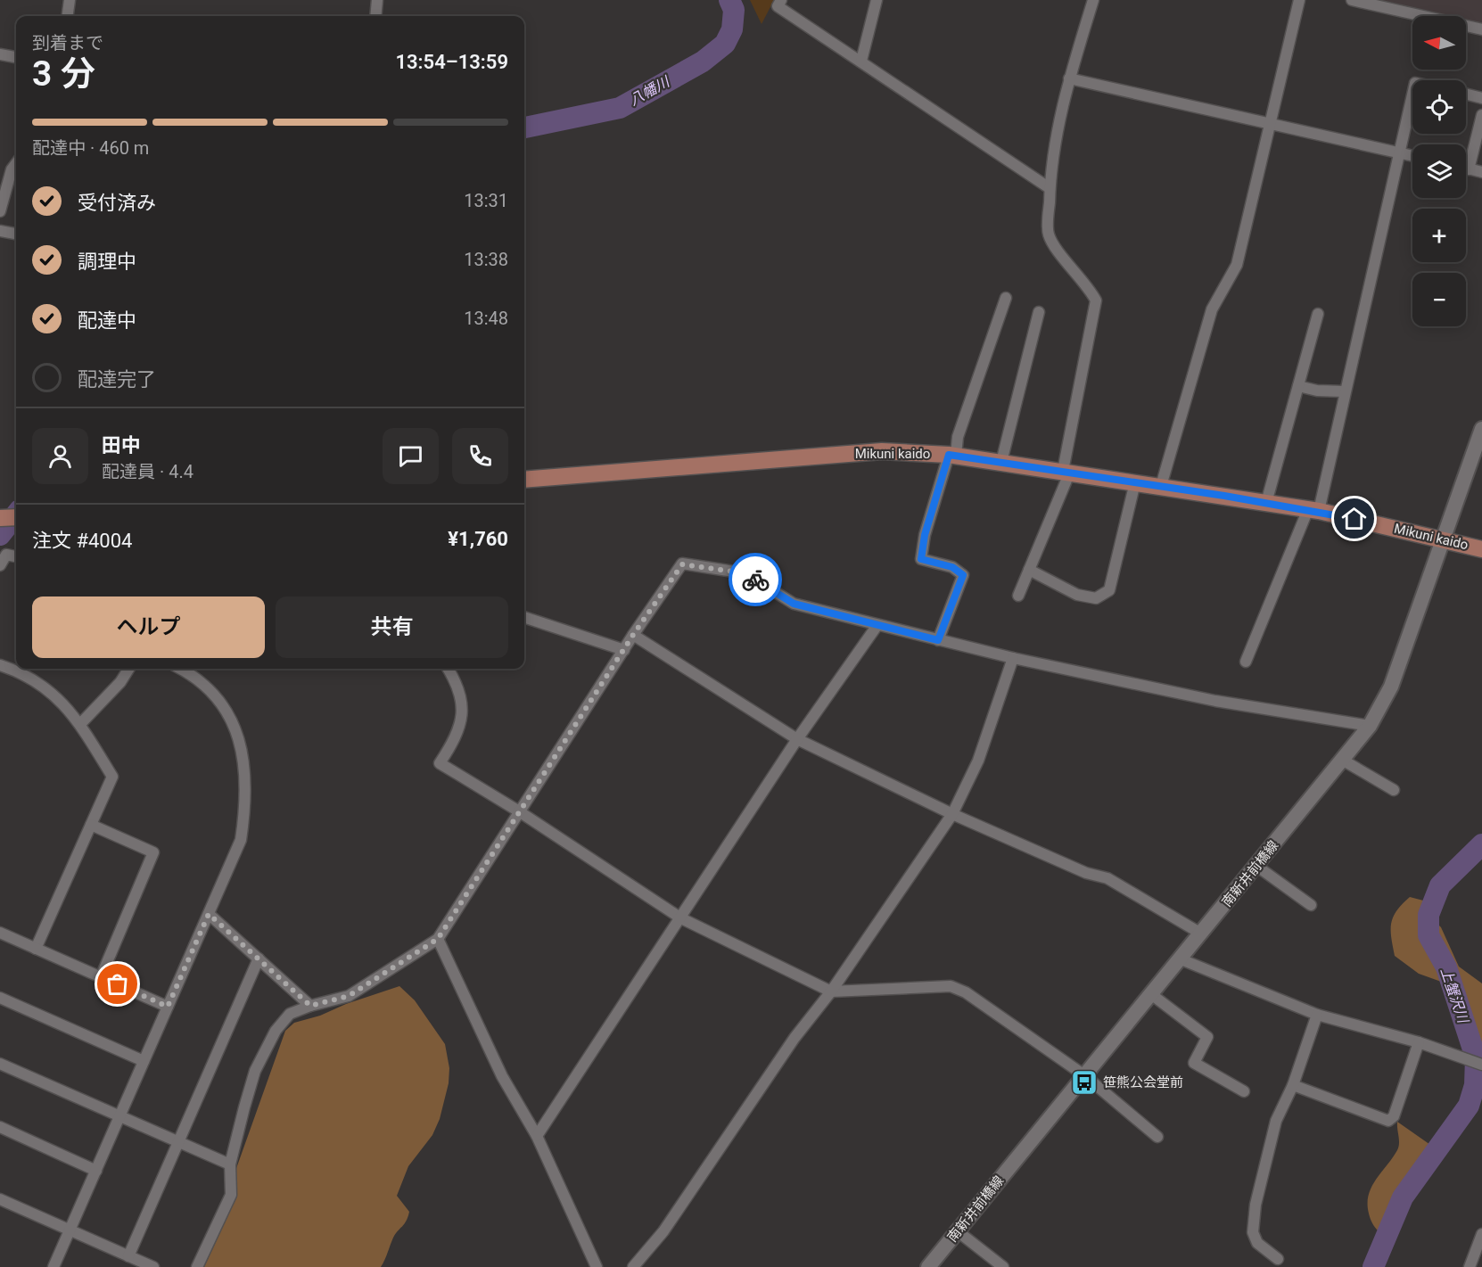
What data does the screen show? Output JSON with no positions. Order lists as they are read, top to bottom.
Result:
{
  "streets": {
    "main road": ["Mikuni kaido", "南新井前橋線"]
  },
  "crossings": [
    ["Mikuni kaido", "南新井前橋線"]
  ],
  "water": ["八幡川", "上蟹沢川"],
  "places": {
    "bus stop": ["笹熊公会堂前"]
  },
  "north": "left",
  "page": {
    "map_buttons": ["+", "−"],
    "heading": ["3 分", "到着まで", "13:54–13:59"],
    "panel": [
      "田中",
      "配達員 · 4.4",
      "注文 #4004",
      "¥1,760"
    ],
    "bar": "配達中 · 460 m",
    "list": [
      ["受付済み", "13:31"],
      ["調理中", "13:38"],
      ["配達中", "13:48"],
      "配達完了"
    ],
    "buttons": ["ヘルプ", "共有"]
  }
}
